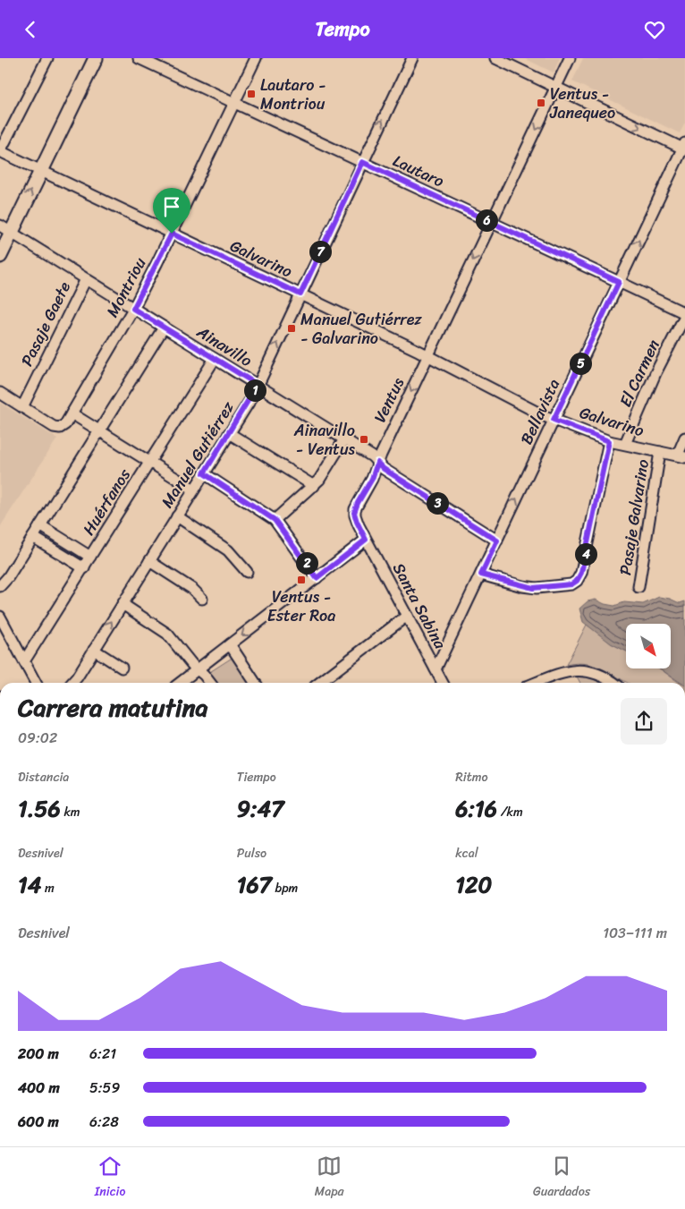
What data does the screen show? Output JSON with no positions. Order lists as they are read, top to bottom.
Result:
{
  "streets": {
    "street": [
      "Lautaro",
      "Galvarino",
      "Montriou",
      "Pasaje Gaete",
      "Ainavillo",
      "El Carmen",
      "Ventus",
      "Bellavista",
      "Manuel Gutiérrez",
      "Huérfanos",
      "Pasaje Galvarino",
      "Santa Sabina"
    ]
  },
  "crossings": [
    ["Lautaro", "Montriou"],
    ["Lautaro", "El Carmen"],
    ["Lautaro", "Ventus"],
    ["Lautaro", "Bellavista"],
    ["Lautaro", "Manuel Gutiérrez"],
    ["Galvarino", "Montriou"],
    ["Galvarino", "El Carmen"],
    ["Galvarino", "Ventus"],
    ["Galvarino", "Bellavista"],
    ["Galvarino", "Manuel Gutiérrez"],
    ["Galvarino", "Pasaje Galvarino"],
    ["Montriou", "Pasaje Gaete"],
    ["Montriou", "Ainavillo"],
    ["Pasaje Gaete", "Ainavillo"],
    ["Ainavillo", "Ventus"],
    ["Ainavillo", "Bellavista"],
    ["Ainavillo", "Manuel Gutiérrez"],
    ["Ainavillo", "Huérfanos"],
    ["Ventus", "Santa Sabina"],
    ["Bellavista", "Santa Sabina"]
  ],
  "one_way": ["Ventus", "Bellavista", "Manuel Gutiérrez"],
  "places": {
    "transit": [
      "Lautaro - Montriou",
      "Ventus - Janequeo",
      "Manuel Gutiérrez - Galvarino",
      "Ainavillo - Ventus",
      "Ventus - Ester Roa"
    ]
  },
  "north": "bottom right",
  "page": {
    "header": "Tempo",
    "pins": [
      "6",
      "7",
      "5",
      "1",
      "3",
      "4",
      "2"
    ],
    "heading": ["Carrera matutina", "09:02"],
    "stats": [
      ["Distancia", "1.56 km"],
      ["Tiempo", "9:47"],
      ["Ritmo", "6:16 /km"],
      ["Desnivel", "14 m"],
      ["Pulso", "167 bpm"],
      ["kcal", "120"]
    ],
    "chart": ["Desnivel", "103–111 m"],
    "list": [
      {
        "name": "200 m",
        "note": "6:21"
      },
      {
        "name": "400 m",
        "note": "5:59"
      },
      {
        "name": "600 m",
        "note": "6:28"
      }
    ],
    "tabs": ["Inicio", "Mapa", "Guardados"]
  }
}
